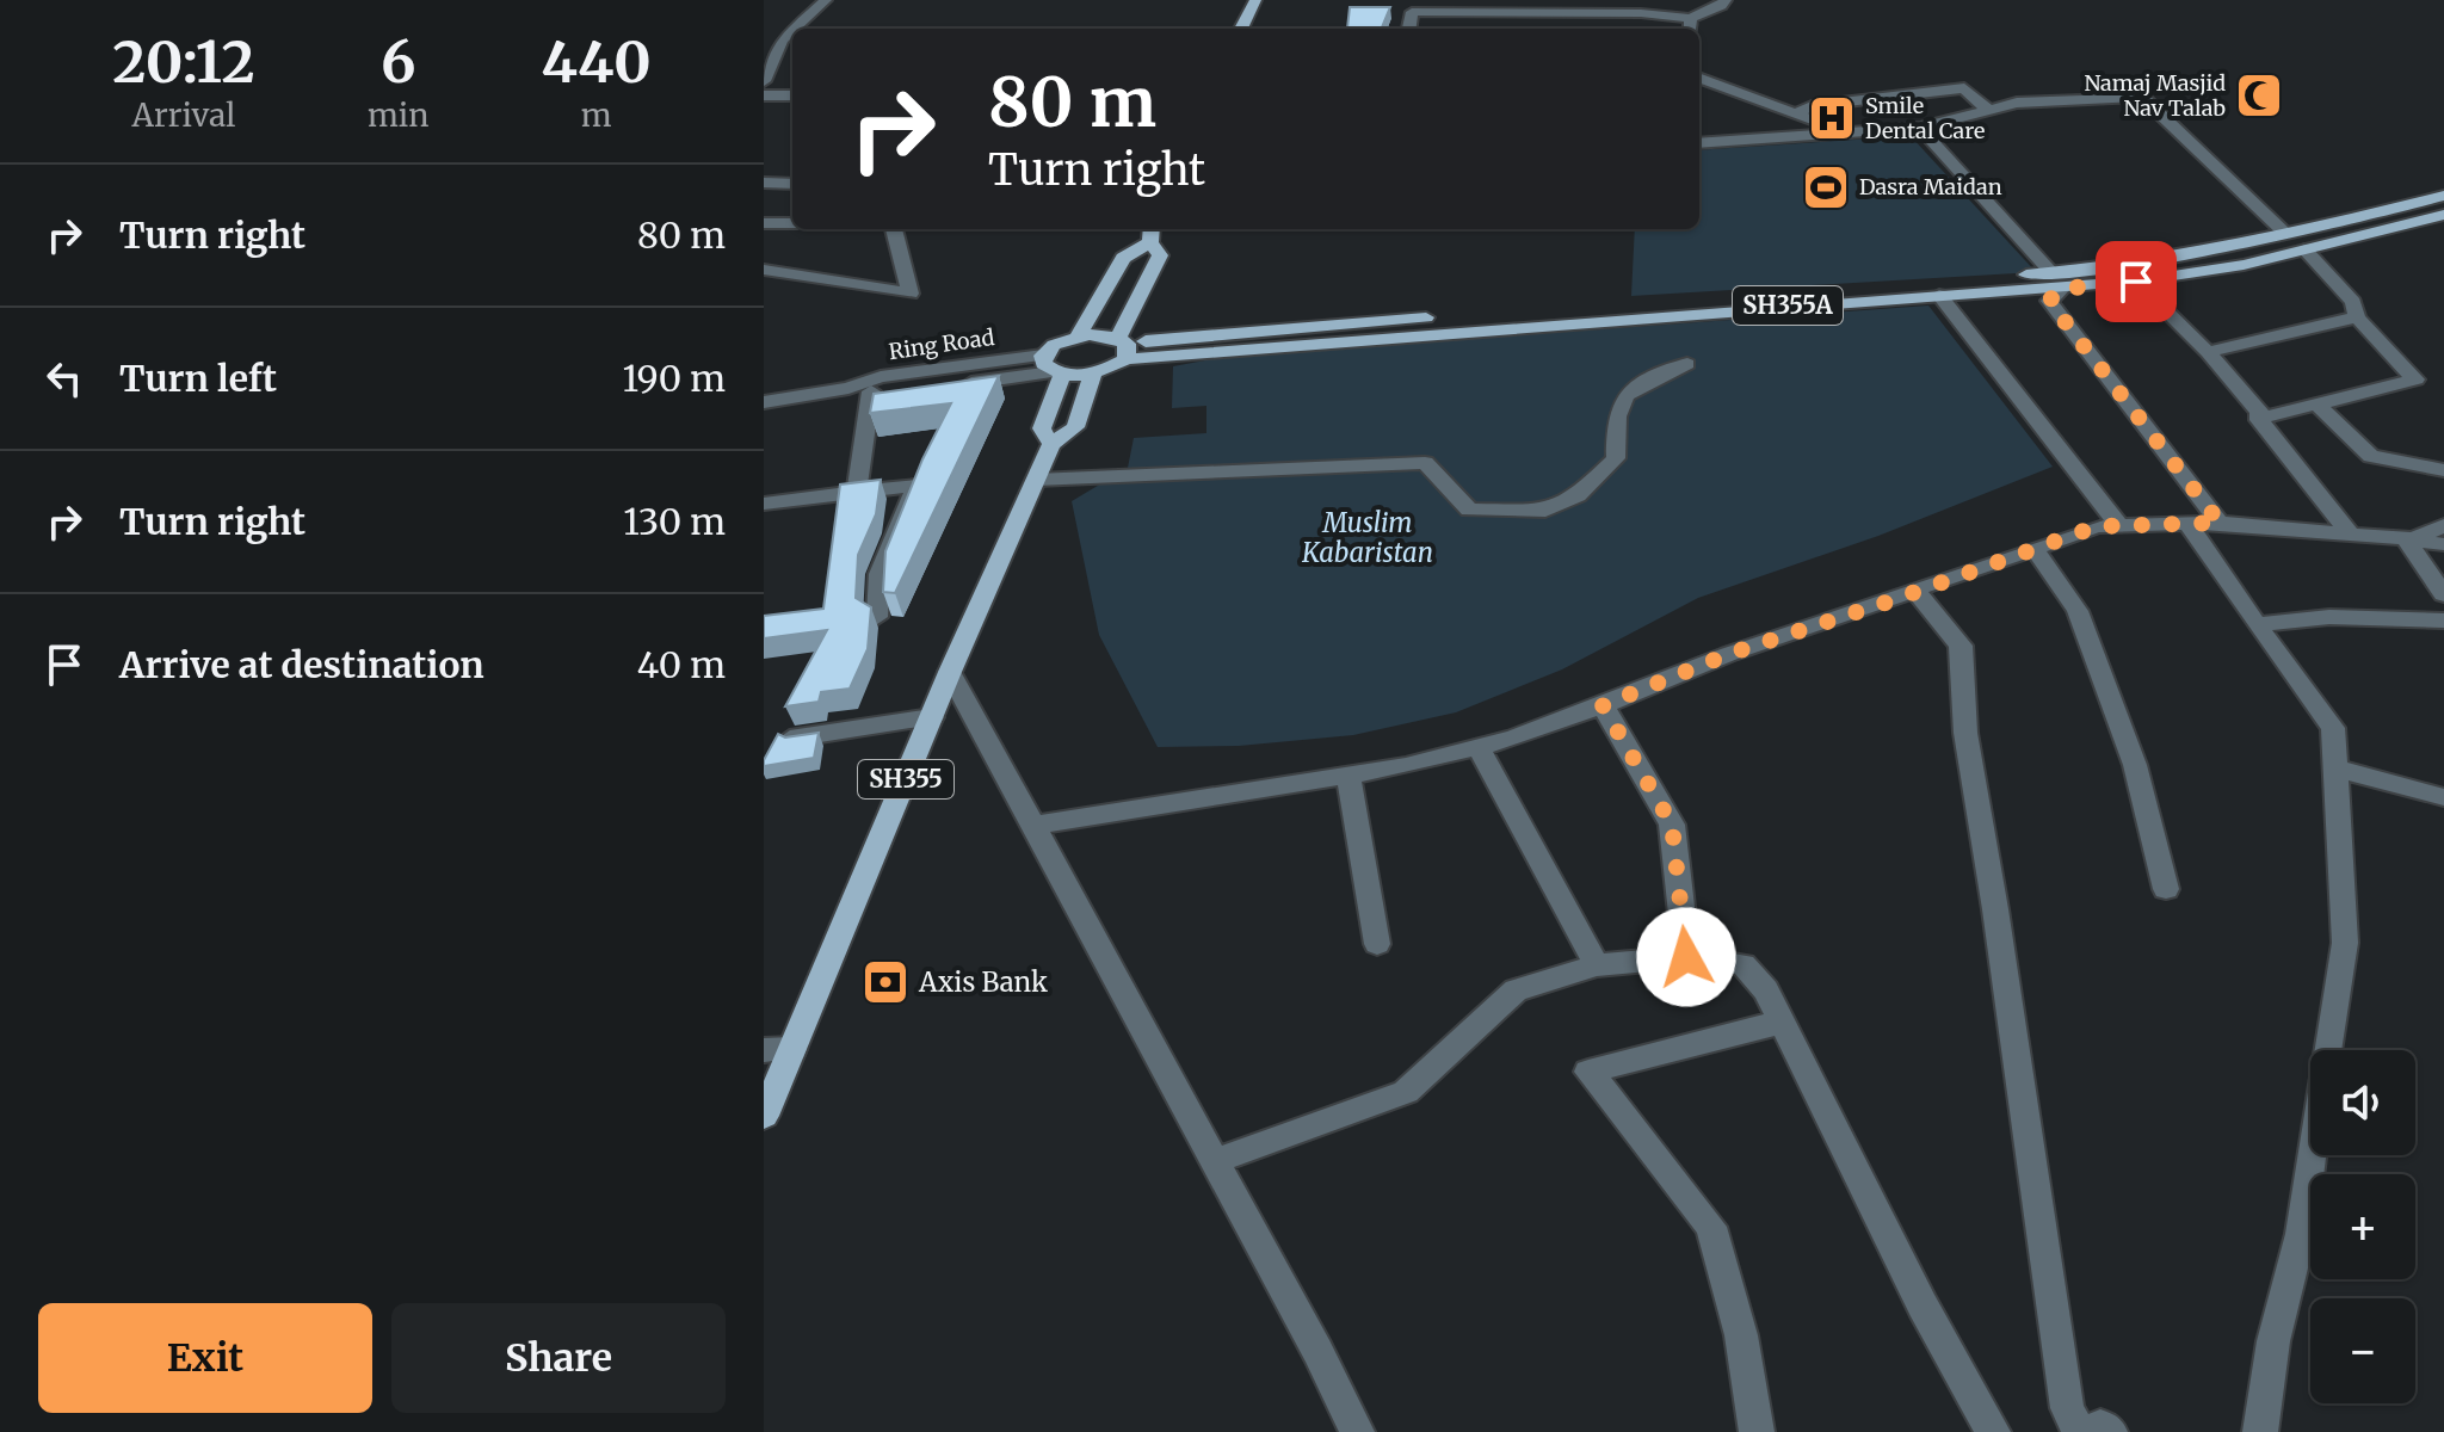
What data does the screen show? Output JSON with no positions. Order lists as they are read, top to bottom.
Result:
{
  "streets": {
    "main road": ["SH355A", "SH355"],
    "street": ["Ring Road"]
  },
  "crossings": [
    ["Ring Road", "SH355"]
  ],
  "parks": ["Muslim Kabaristan"],
  "places": {
    "mosque": ["Namaj Masjid Nav Talab"],
    "hospital": ["Smile Dental Care"],
    "sports": ["Dasra Maidan"],
    "bank": ["Axis Bank"]
  },
  "page": {
    "eta": [
      "20:12",
      "Arrival",
      "6",
      "min",
      "440",
      "m"
    ],
    "turn": ["80 m", "Turn right"],
    "list": [
      {
        "name": "Turn right",
        "value": "80 m"
      },
      {
        "name": "Turn left",
        "value": "190 m"
      },
      {
        "name": "Turn right",
        "value": "130 m"
      },
      {
        "name": "Arrive at destination",
        "value": "40 m"
      }
    ],
    "map_buttons": ["+", "−"],
    "buttons": ["Exit", "Share"]
  }
}
